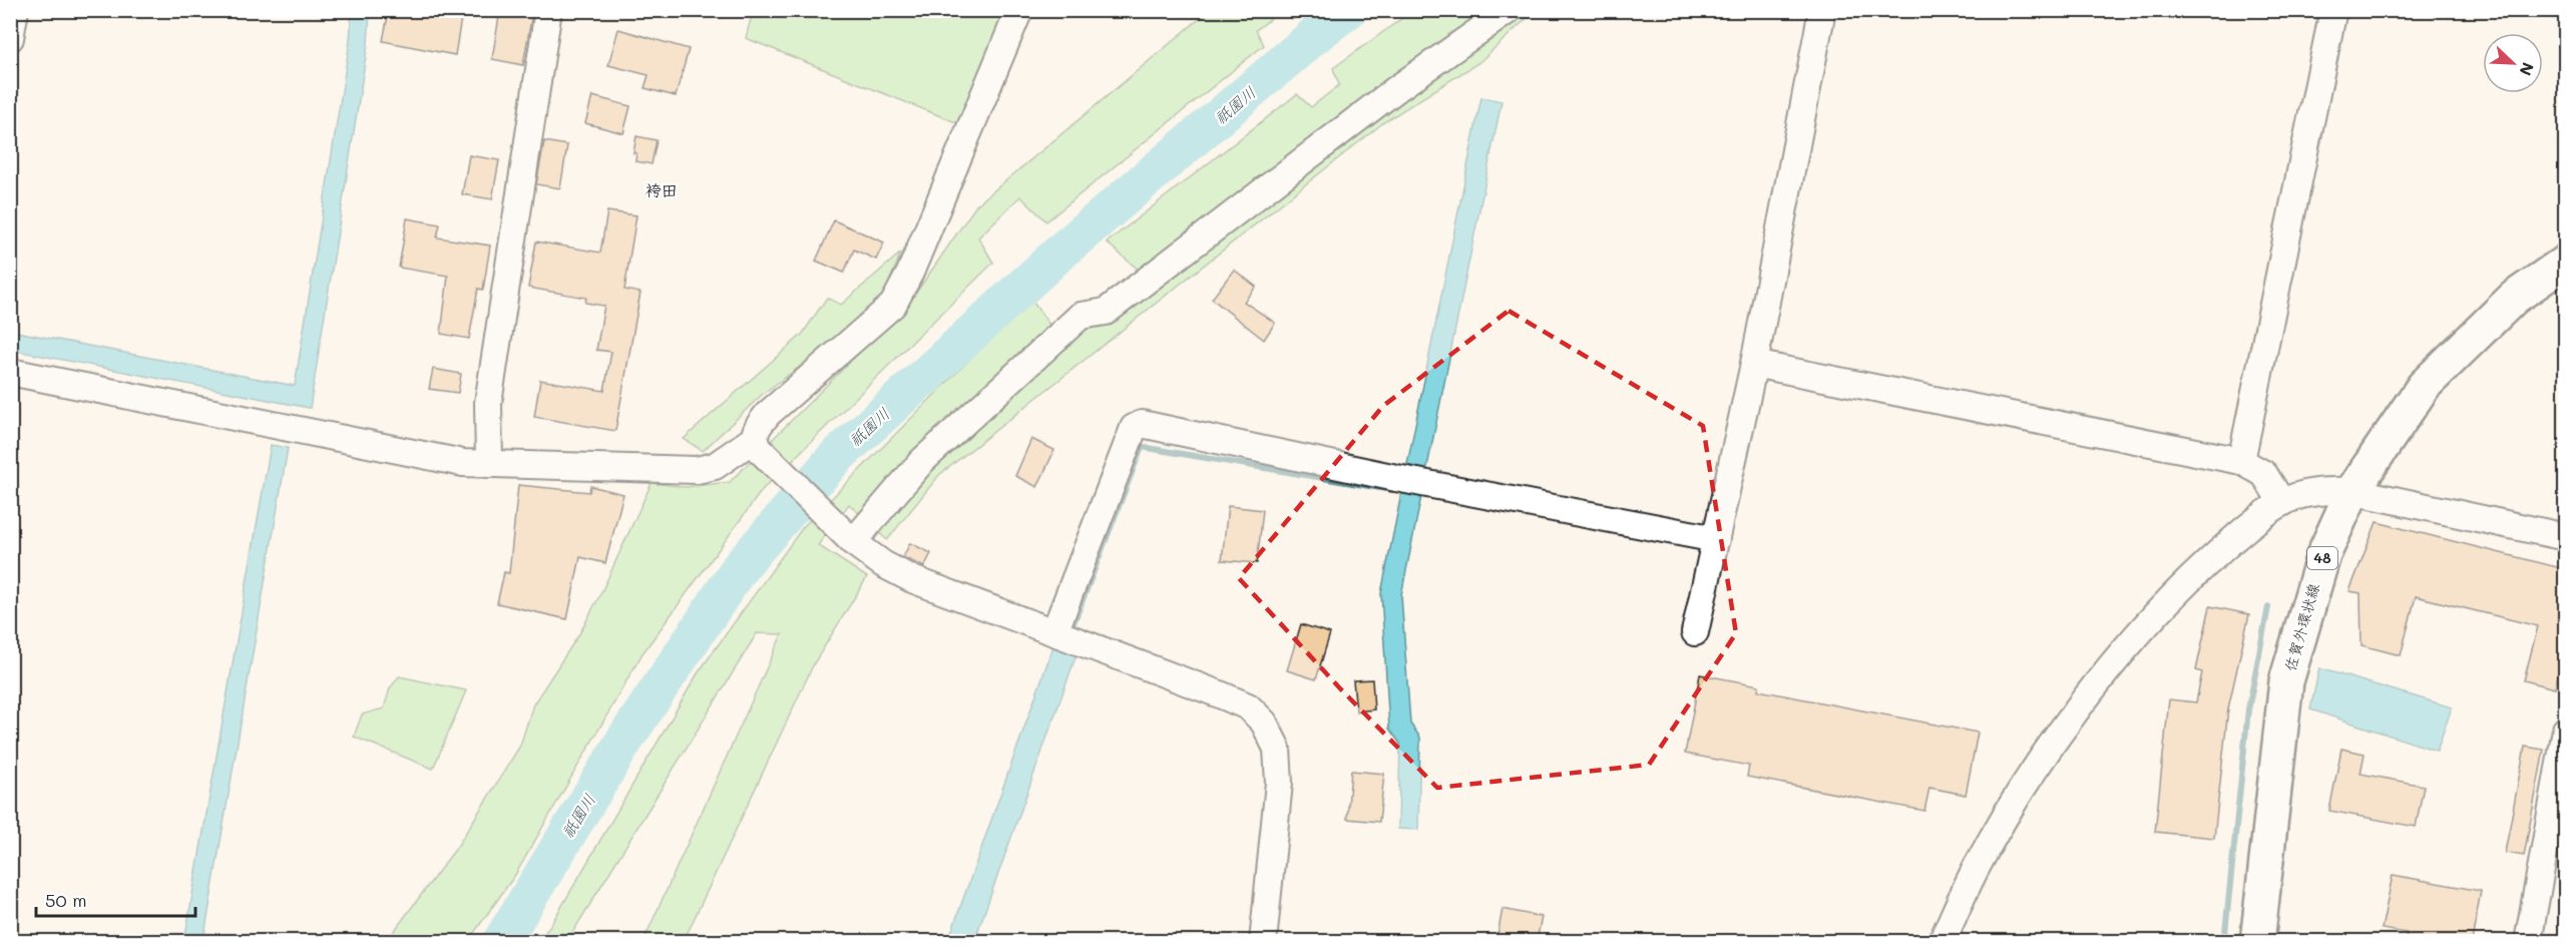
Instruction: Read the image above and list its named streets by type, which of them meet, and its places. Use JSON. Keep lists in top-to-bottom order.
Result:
{
  "streets": {
    "main road": ["48", "佐賀外環状線"]
  },
  "districts": ["袴田"],
  "water": ["祇園川"],
  "scale_bar": "50 m",
  "north": "bottom right"
}
